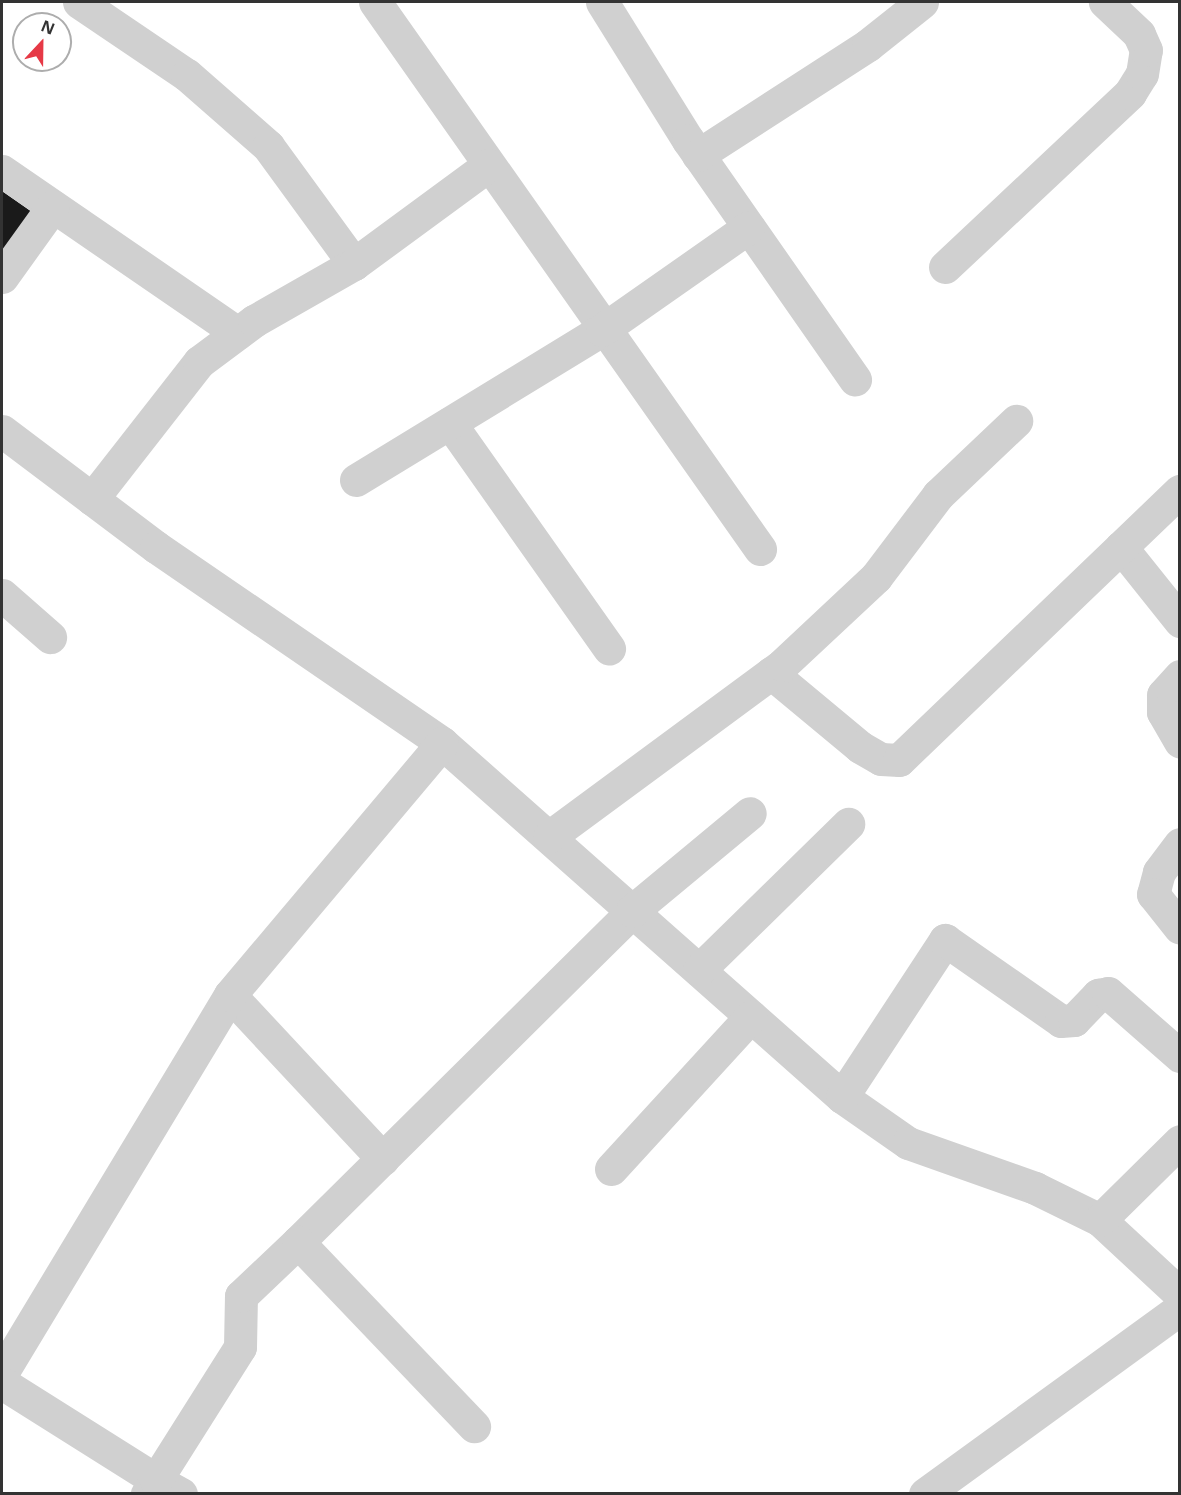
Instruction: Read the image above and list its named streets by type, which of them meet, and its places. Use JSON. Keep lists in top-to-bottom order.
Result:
{
  "north": "top"
}
